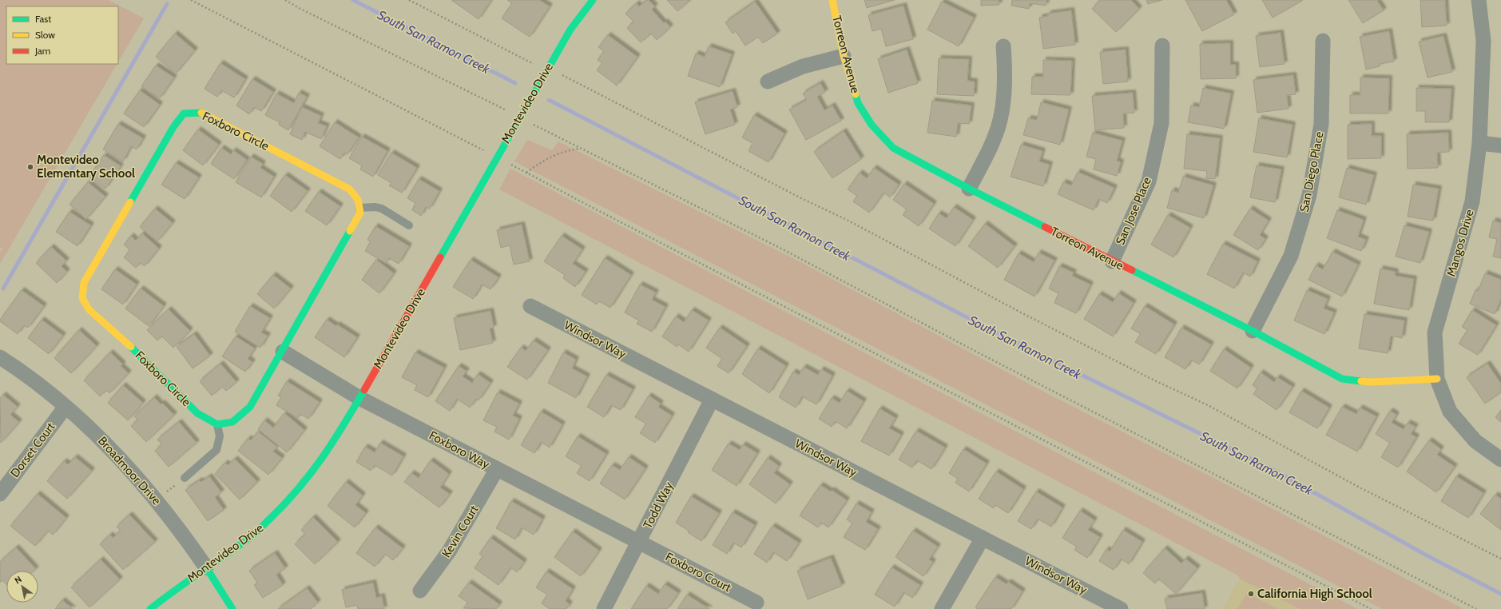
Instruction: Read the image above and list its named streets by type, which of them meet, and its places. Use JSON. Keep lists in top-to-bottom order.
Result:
{
  "streets": {
    "street": [
      "Torreon Avenue",
      "Montevideo Drive",
      "Foxboro Circle",
      "San Diego Place",
      "San Jose Place",
      "Mangos Drive",
      "Windsor Way",
      "Dorset Court",
      "Foxboro Way",
      "Broadmoor Drive",
      "Todd Way",
      "Kevin Court",
      "Foxboro Court"
    ]
  },
  "crossings": [
    ["Torreon Avenue", "San Diego Place"],
    ["Torreon Avenue", "San Jose Place"],
    ["Torreon Avenue", "Mangos Drive"],
    ["Montevideo Drive", "Foxboro Way"],
    ["Montevideo Drive", "Broadmoor Drive"],
    ["Windsor Way", "Todd Way"],
    ["Dorset Court", "Broadmoor Drive"],
    ["Foxboro Way", "Todd Way"],
    ["Foxboro Way", "Kevin Court"],
    ["Foxboro Way", "Foxboro Court"],
    ["Todd Way", "Foxboro Court"]
  ],
  "water": ["South San Ramon Creek"],
  "places": ["Montevideo Elementary School", "California High School"],
  "legend": ["Fast", "Slow", "Jam"],
  "north": "top left"
}
